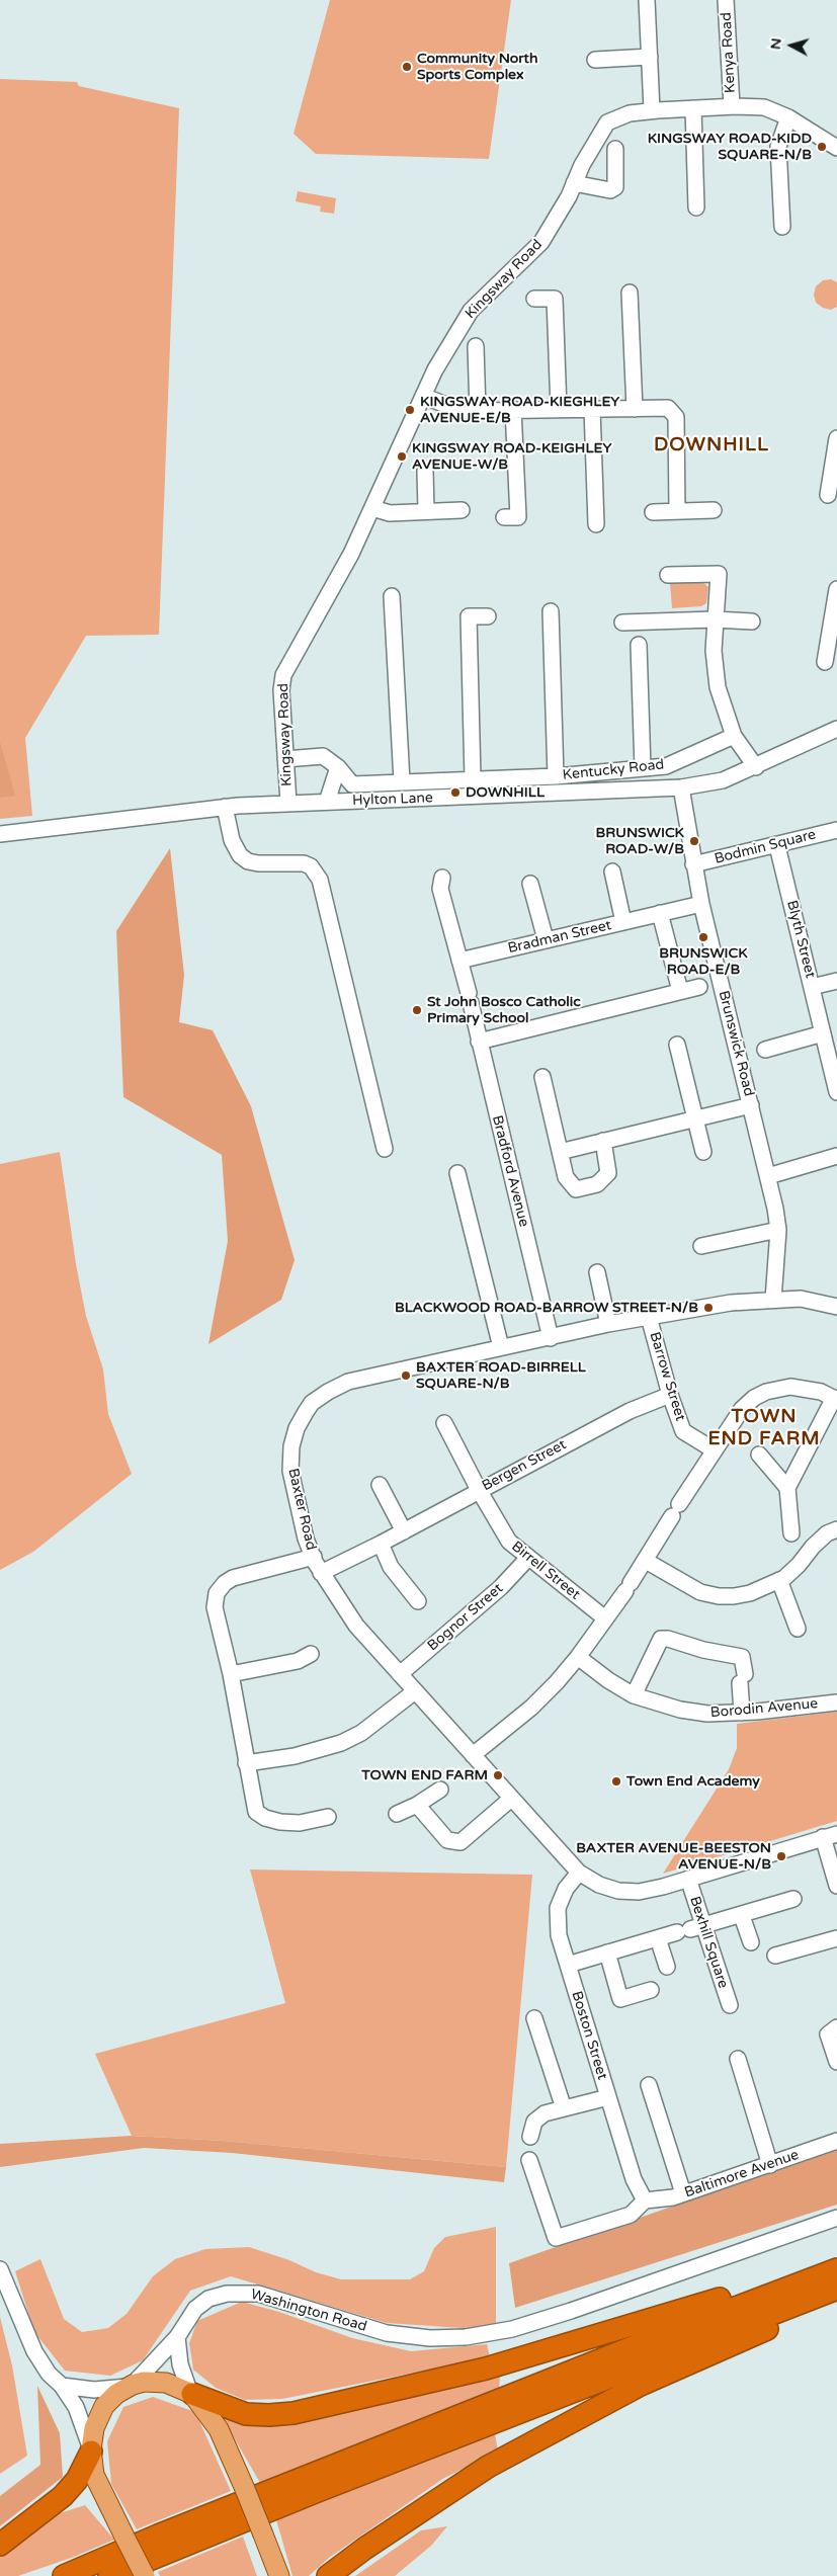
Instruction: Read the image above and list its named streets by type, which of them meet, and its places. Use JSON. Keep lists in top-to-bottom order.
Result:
{
  "streets": {
    "street": [
      "Kenya Road",
      "Kingsway Road",
      "Kentucky Road",
      "Hylton Lane",
      "Bodmin Square",
      "Bradman Street",
      "Blyth Street",
      "Brunswick Road",
      "Bradford Avenue",
      "Barrow Street",
      "Bergen Street",
      "Baxter Road",
      "Birrell Street",
      "Bognor Street",
      "Borodin Avenue",
      "Bexhill Square",
      "Boston Street",
      "Baltimore Avenue",
      "Washington Road"
    ]
  },
  "crossings": [
    ["Kenya Road", "Kingsway Road"],
    ["Kingsway Road", "Kentucky Road"],
    ["Kingsway Road", "Hylton Lane"],
    ["Hylton Lane", "Brunswick Road"],
    ["Bodmin Square", "Blyth Street"],
    ["Bodmin Square", "Brunswick Road"],
    ["Bradman Street", "Brunswick Road"],
    ["Bradman Street", "Bradford Avenue"],
    ["Brunswick Road", "Baxter Road"],
    ["Bradford Avenue", "Baxter Road"],
    ["Barrow Street", "Bergen Street"],
    ["Barrow Street", "Baxter Road"],
    ["Bergen Street", "Baxter Road"],
    ["Bergen Street", "Birrell Street"],
    ["Baxter Road", "Bognor Street"],
    ["Baxter Road", "Bexhill Square"],
    ["Baxter Road", "Boston Street"],
    ["Birrell Street", "Bognor Street"],
    ["Boston Street", "Baltimore Avenue"]
  ],
  "districts": ["DOWNHILL", "TOWN END FARM"],
  "places": [
    "Community North Sports Complex",
    "KINGSWAY ROAD-KIDD SQUARE-N/B",
    "KINGSWAY ROAD-KIEGHLEY AVENUE-E/B",
    "KINGSWAY ROAD-KEIGHLEY AVENUE-W/B",
    "DOWNHILL",
    "BRUNSWICK ROAD-W/B",
    "BRUNSWICK ROAD-E/B",
    "St John Bosco Catholic Primary School",
    "BLACKWOOD ROAD-BARROW STREET-N/B",
    "BAXTER ROAD-BIRRELL SQUARE-N/B",
    "TOWN END FARM",
    "Town End Academy",
    "BAXTER AVENUE-BEESTON AVENUE-N/B"
  ],
  "north": "left"
}
